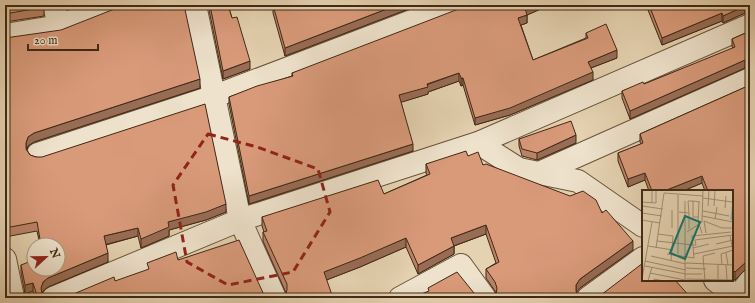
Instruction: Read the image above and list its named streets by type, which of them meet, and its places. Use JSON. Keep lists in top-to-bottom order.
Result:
{
  "scale_bar": "20 m",
  "north": "right"
}
